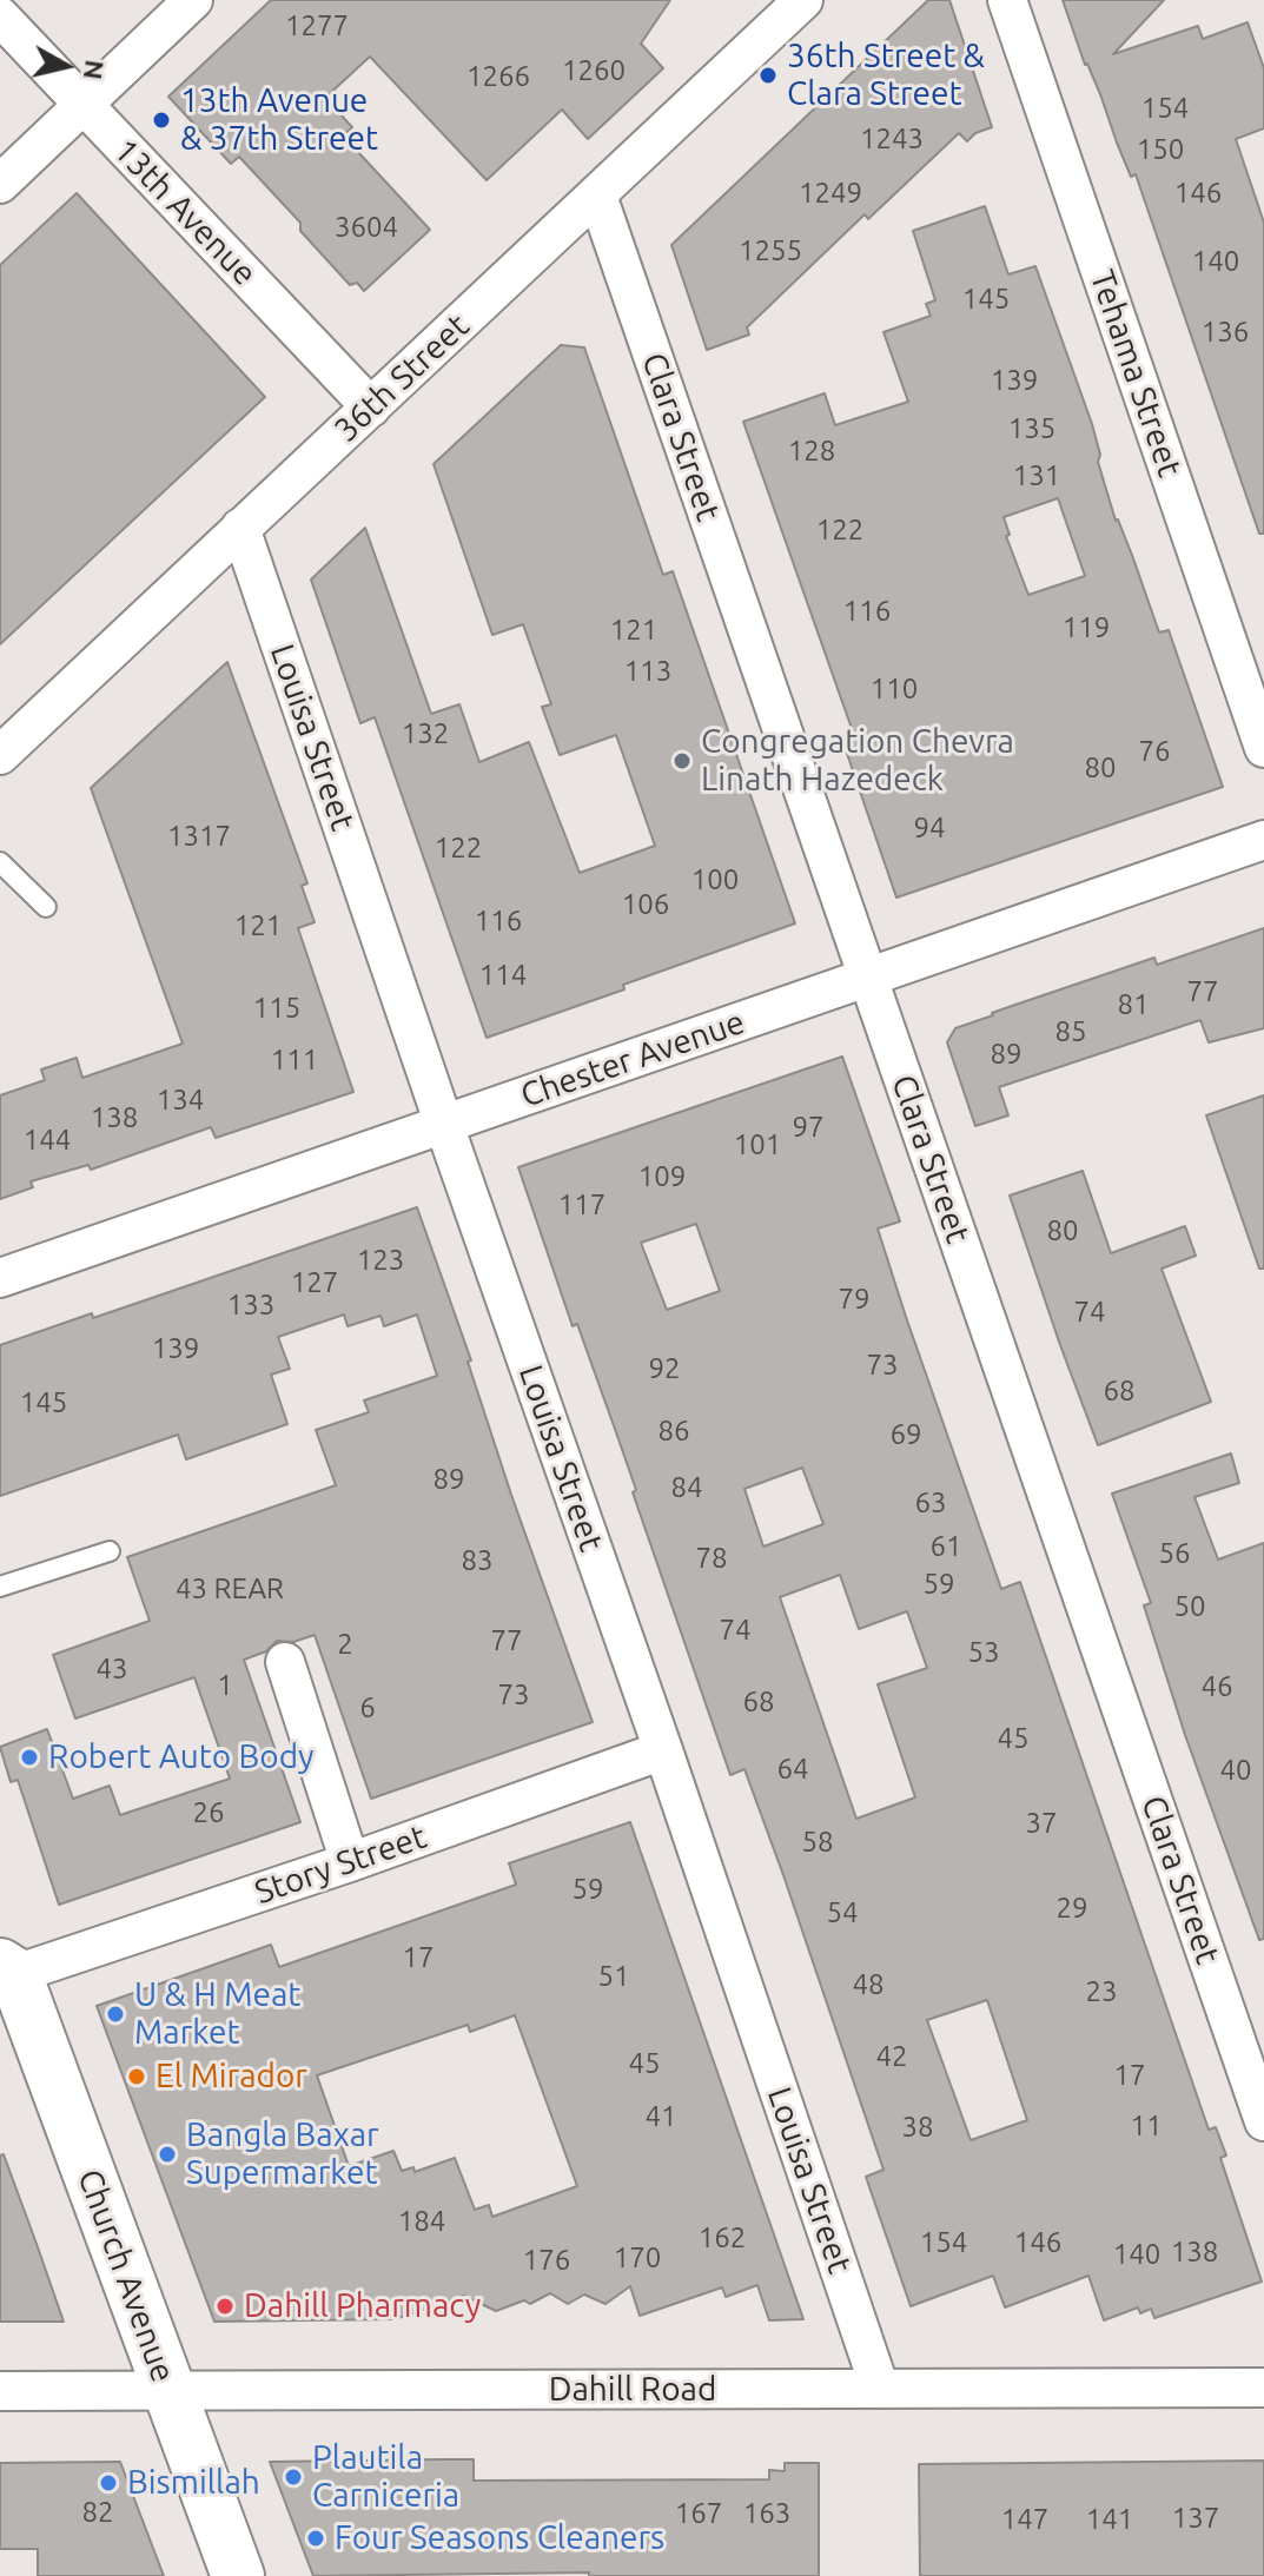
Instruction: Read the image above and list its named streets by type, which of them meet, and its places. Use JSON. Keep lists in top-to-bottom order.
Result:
{
  "streets": {
    "main road": ["Church Avenue"],
    "street": [
      "13th Avenue",
      "Tehama Street",
      "36th Street",
      "Clara Street",
      "Louisa Street",
      "Chester Avenue",
      "Story Street",
      "Dahill Road"
    ]
  },
  "crossings": [
    ["13th Avenue", "36th Street"],
    ["36th Street", "Clara Street"],
    ["36th Street", "Louisa Street"],
    ["Clara Street", "Chester Avenue"],
    ["Louisa Street", "Chester Avenue"],
    ["Louisa Street", "Story Street"],
    ["Louisa Street", "Dahill Road"],
    ["Story Street", "Church Avenue"],
    ["Church Avenue", "Dahill Road"]
  ],
  "places": [
    "36th Street & Clara Street",
    "13th Avenue & 37th Street",
    "Congregation Chevra Linath Hazedeck",
    "Robert Auto Body",
    "U & H Meat Market",
    "El Mirador",
    "Bangla Baxar Supermarket",
    "Dahill Pharmacy",
    "Plautila Carniceria",
    "Bismillah",
    "Four Seasons Cleaners"
  ],
  "house_numbers": [
    "1277",
    "1260",
    "1266",
    "154",
    "1243",
    "150",
    "1249",
    "146",
    "3604",
    "1255",
    "140",
    "145",
    "136",
    "139",
    "135",
    "128",
    "131",
    "122",
    "116",
    "119",
    "121",
    "113",
    "110",
    "132",
    "76",
    "80",
    "94",
    "1317",
    "122",
    "100",
    "106",
    "116",
    "121",
    "114",
    "77",
    "81",
    "115",
    "85",
    "89",
    "111",
    "134",
    "138",
    "97",
    "144",
    "101",
    "109",
    "117",
    "80",
    "123",
    "127",
    "79",
    "133",
    "74",
    "139",
    "73",
    "92",
    "68",
    "145",
    "86",
    "69",
    "89",
    "84",
    "63",
    "61",
    "56",
    "78",
    "83",
    "59",
    "43 REAR",
    "50",
    "74",
    "77",
    "2",
    "53",
    "43",
    "1",
    "46",
    "73",
    "68",
    "6",
    "45",
    "64",
    "40",
    "26",
    "37",
    "58",
    "59",
    "29",
    "54",
    "17",
    "51",
    "48",
    "23",
    "42",
    "45",
    "17",
    "41",
    "11",
    "38",
    "184",
    "162",
    "154",
    "146",
    "138",
    "140",
    "170",
    "176",
    "82",
    "167",
    "163",
    "137",
    "147",
    "141"
  ],
  "north": "right"
}
